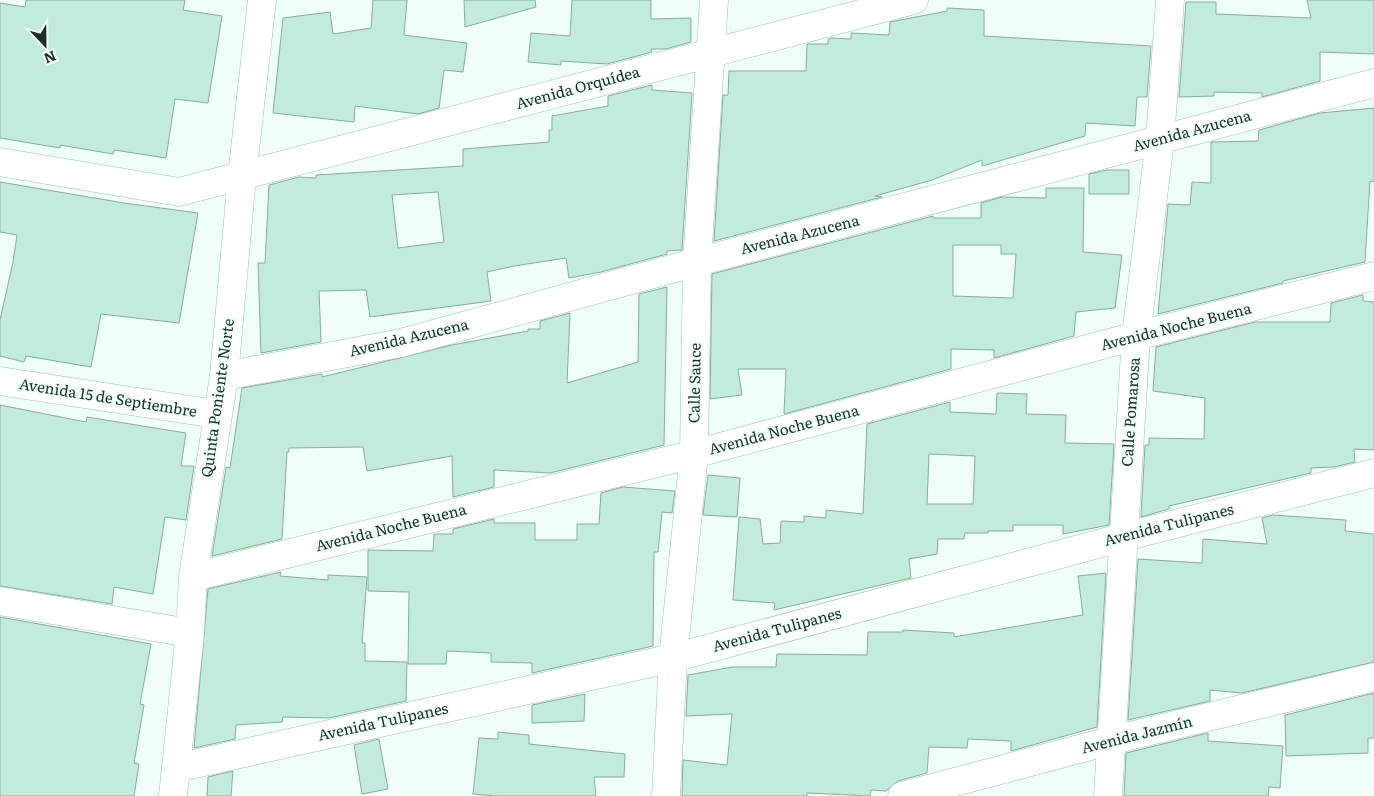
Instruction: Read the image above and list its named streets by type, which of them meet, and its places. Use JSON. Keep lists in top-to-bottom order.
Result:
{
  "streets": {
    "street": [
      "Avenida Orquídea",
      "Avenida Azucena",
      "Avenida Noche Buena",
      "Calle Sauce",
      "Avenida 15 de Septiembre",
      "Quinta Poniente Norte",
      "Calle Pomarosa",
      "Avenida Tulipanes",
      "Avenida Jazmín"
    ]
  },
  "crossings": [
    ["Avenida Orquídea", "Calle Sauce"],
    ["Avenida Orquídea", "Quinta Poniente Norte"],
    ["Avenida Azucena", "Calle Sauce"],
    ["Avenida Azucena", "Quinta Poniente Norte"],
    ["Avenida Azucena", "Calle Pomarosa"],
    ["Avenida Noche Buena", "Calle Sauce"],
    ["Avenida Noche Buena", "Quinta Poniente Norte"],
    ["Avenida Noche Buena", "Calle Pomarosa"],
    ["Calle Sauce", "Avenida Tulipanes"],
    ["Avenida 15 de Septiembre", "Quinta Poniente Norte"],
    ["Quinta Poniente Norte", "Avenida Tulipanes"],
    ["Calle Pomarosa", "Avenida Tulipanes"],
    ["Calle Pomarosa", "Avenida Jazmín"]
  ],
  "north": "bottom"
}
